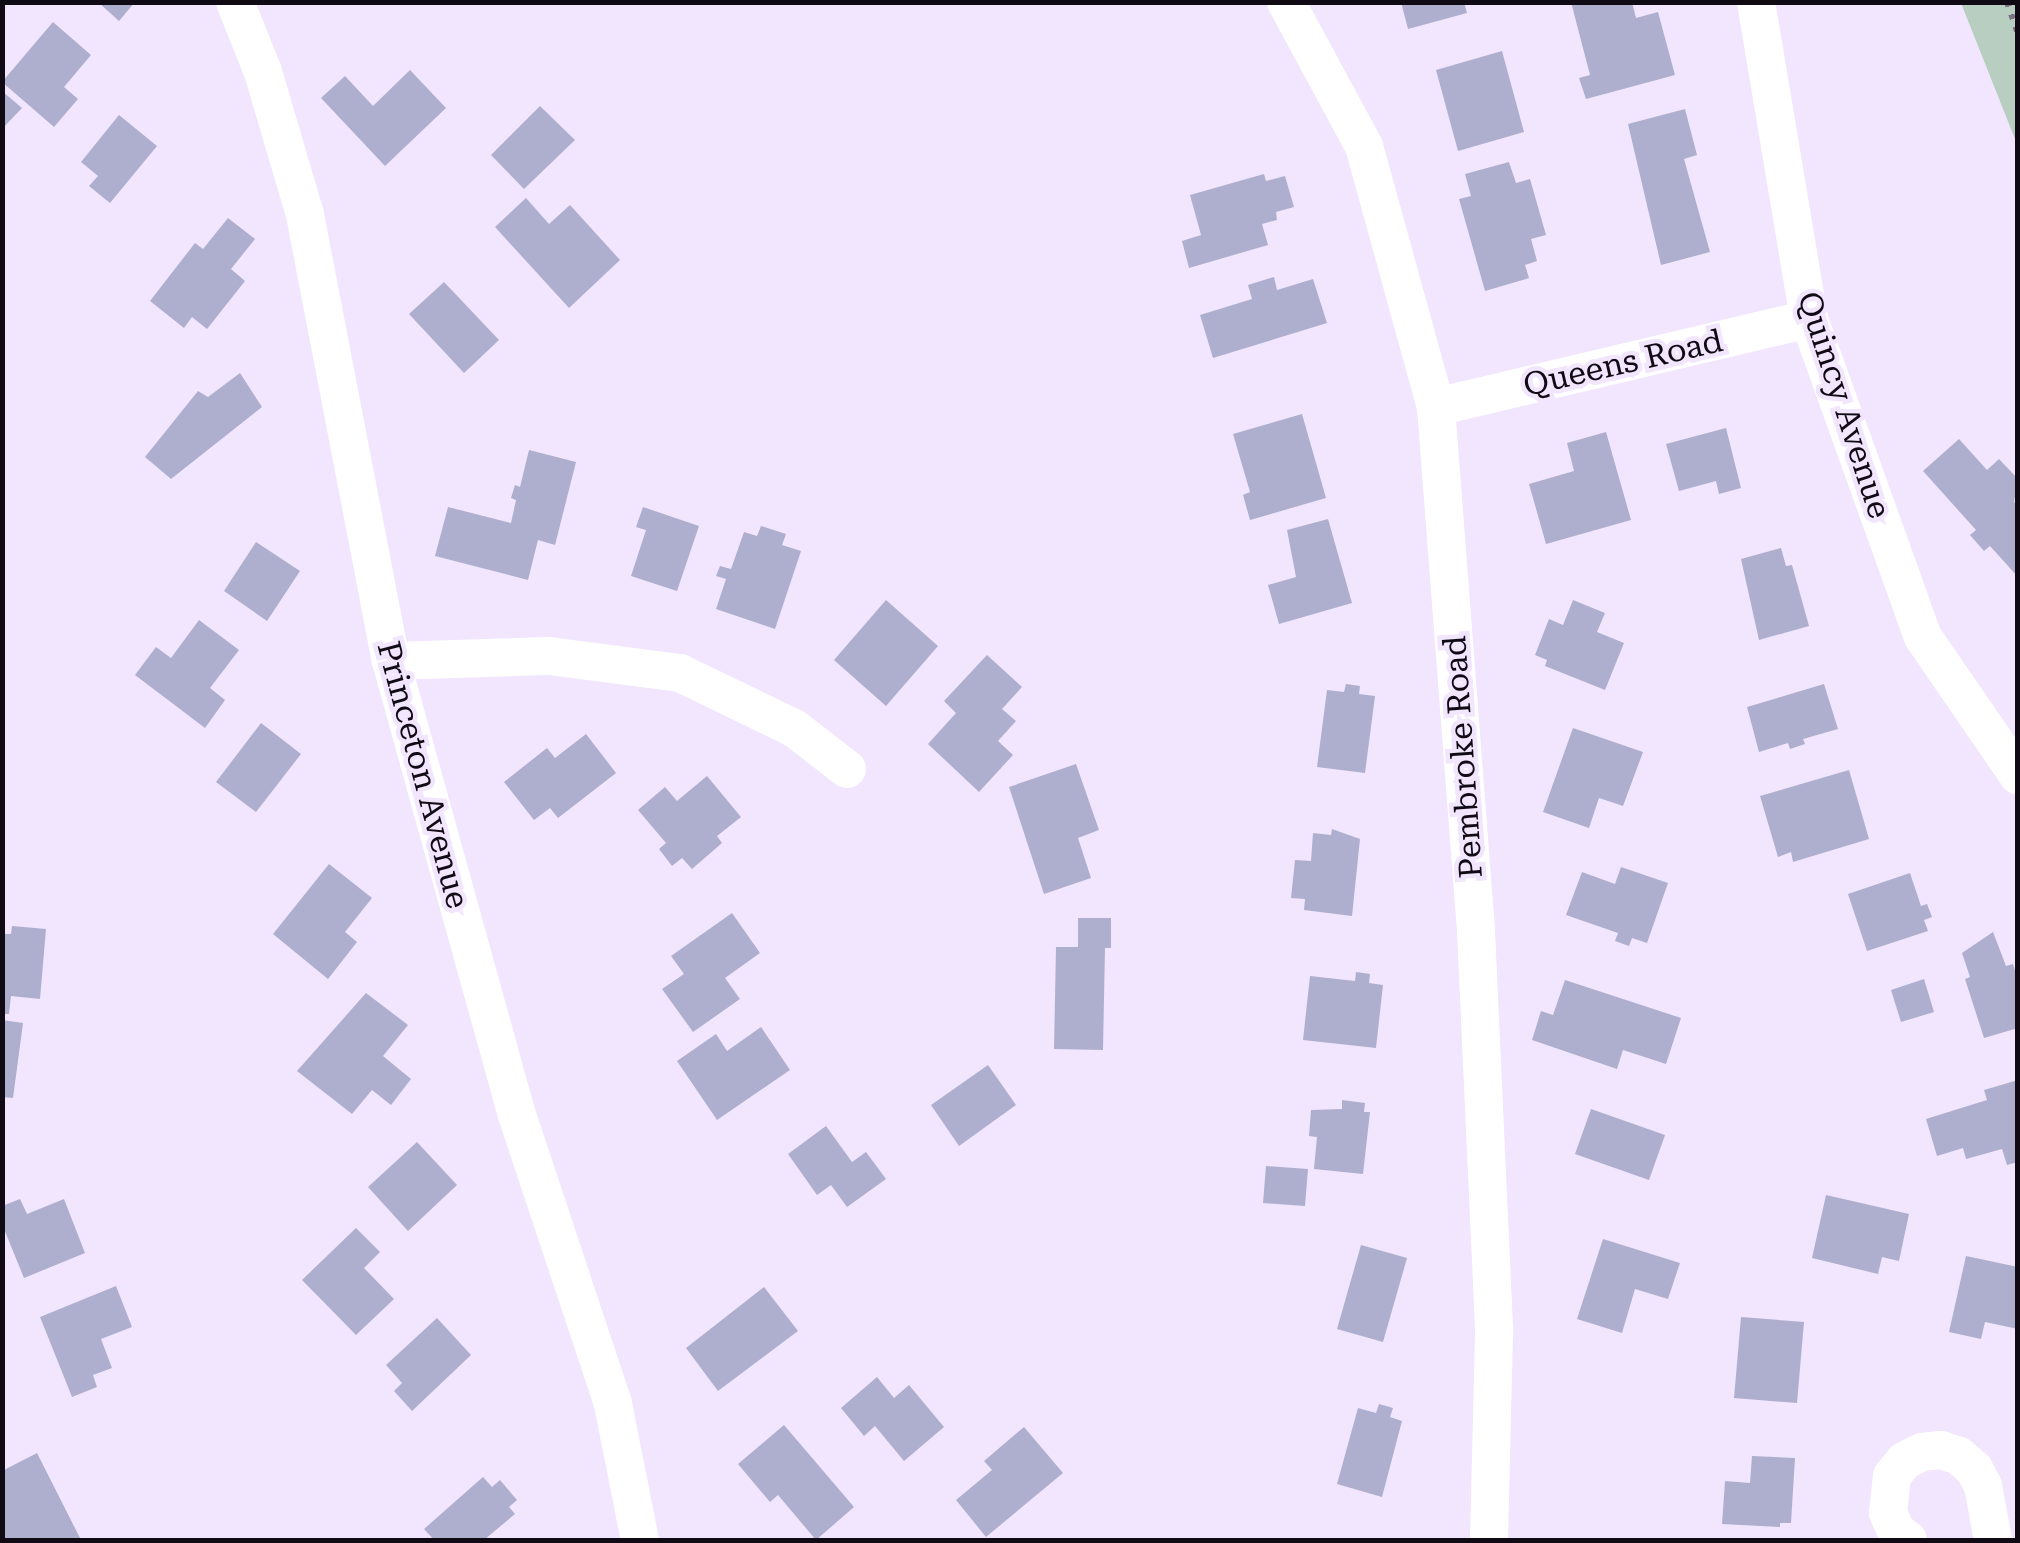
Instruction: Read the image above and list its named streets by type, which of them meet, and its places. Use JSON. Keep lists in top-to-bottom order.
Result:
{
  "streets": {
    "street": [
      "Queens Road",
      "Quincy Avenue",
      "Pembroke Road",
      "Princeton Avenue"
    ]
  },
  "crossings": [
    ["Queens Road", "Quincy Avenue"],
    ["Queens Road", "Pembroke Road"]
  ]
}
